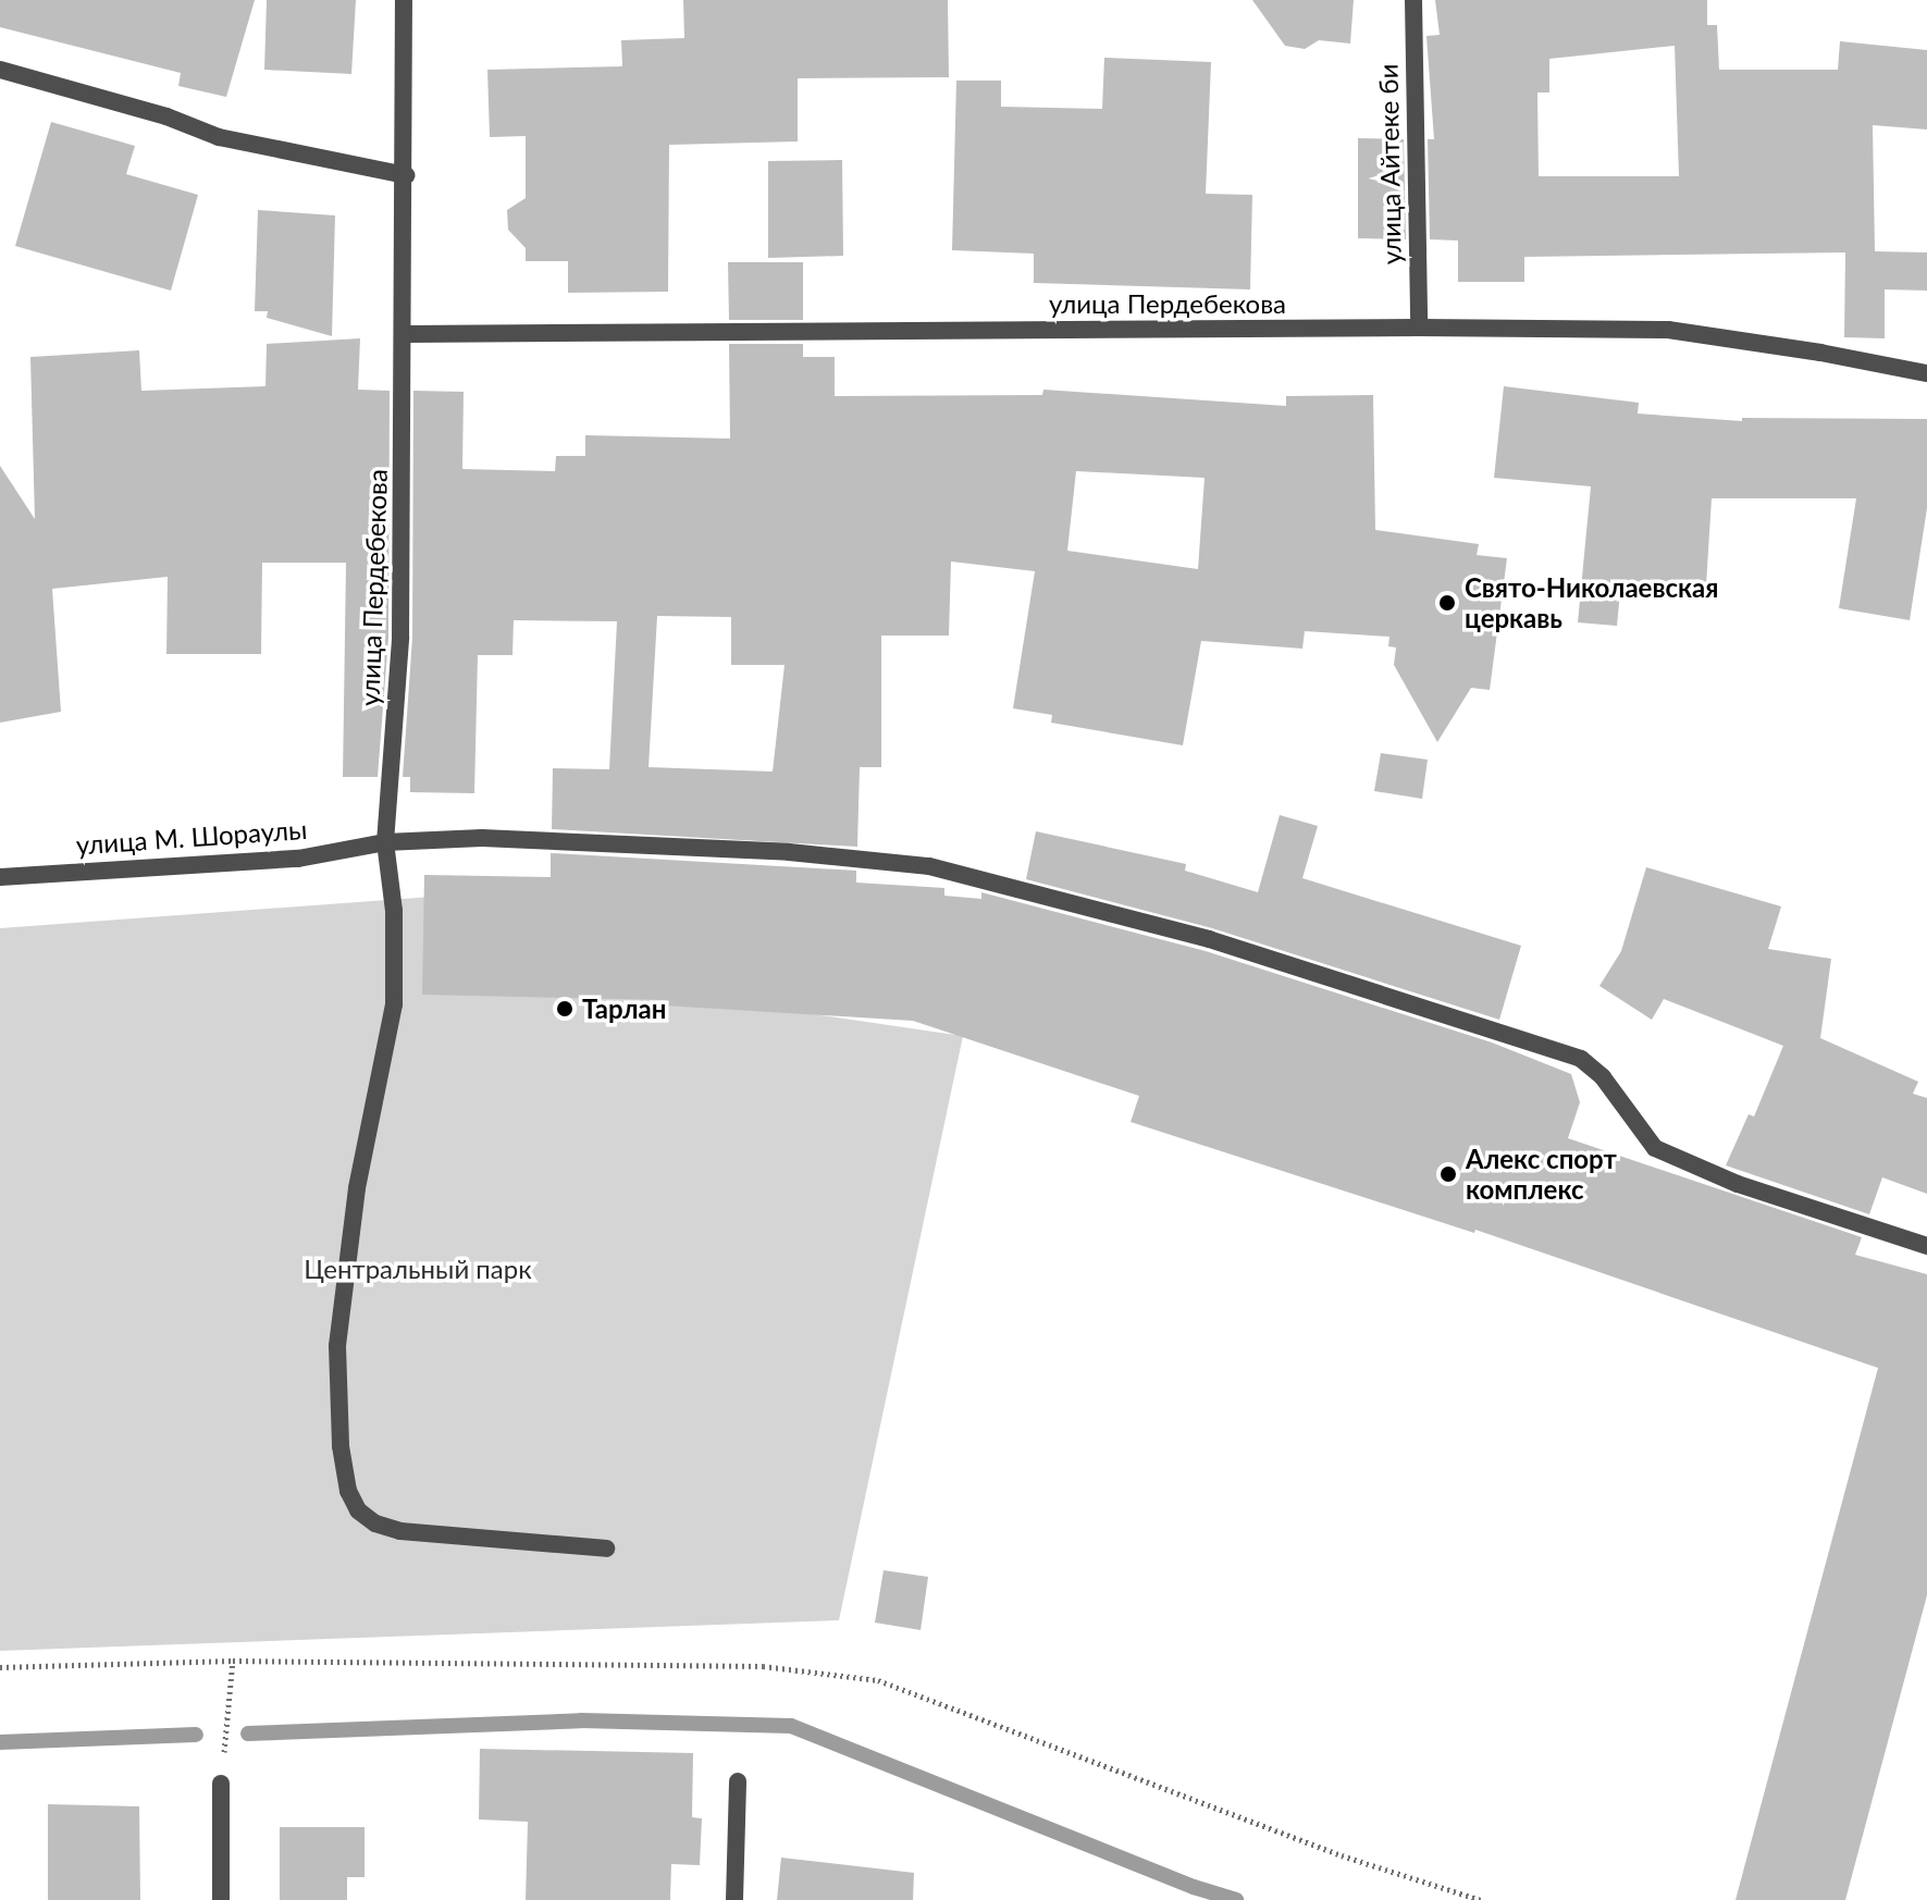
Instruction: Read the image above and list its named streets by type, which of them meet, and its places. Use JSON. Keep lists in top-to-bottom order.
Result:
{
  "streets": {
    "street": ["улица Айтеке би", "улица Пердебекова", "улица М. Шораулы"]
  },
  "crossings": [
    ["улица Айтеке би", "улица Пердебекова"],
    ["улица Пердебекова", "улица М. Шораулы"]
  ],
  "parks": ["Центральный парк"],
  "places": ["Свято-Николаевская церкавь", "Тарлан", "Алекс спорт комплекс"]
}
